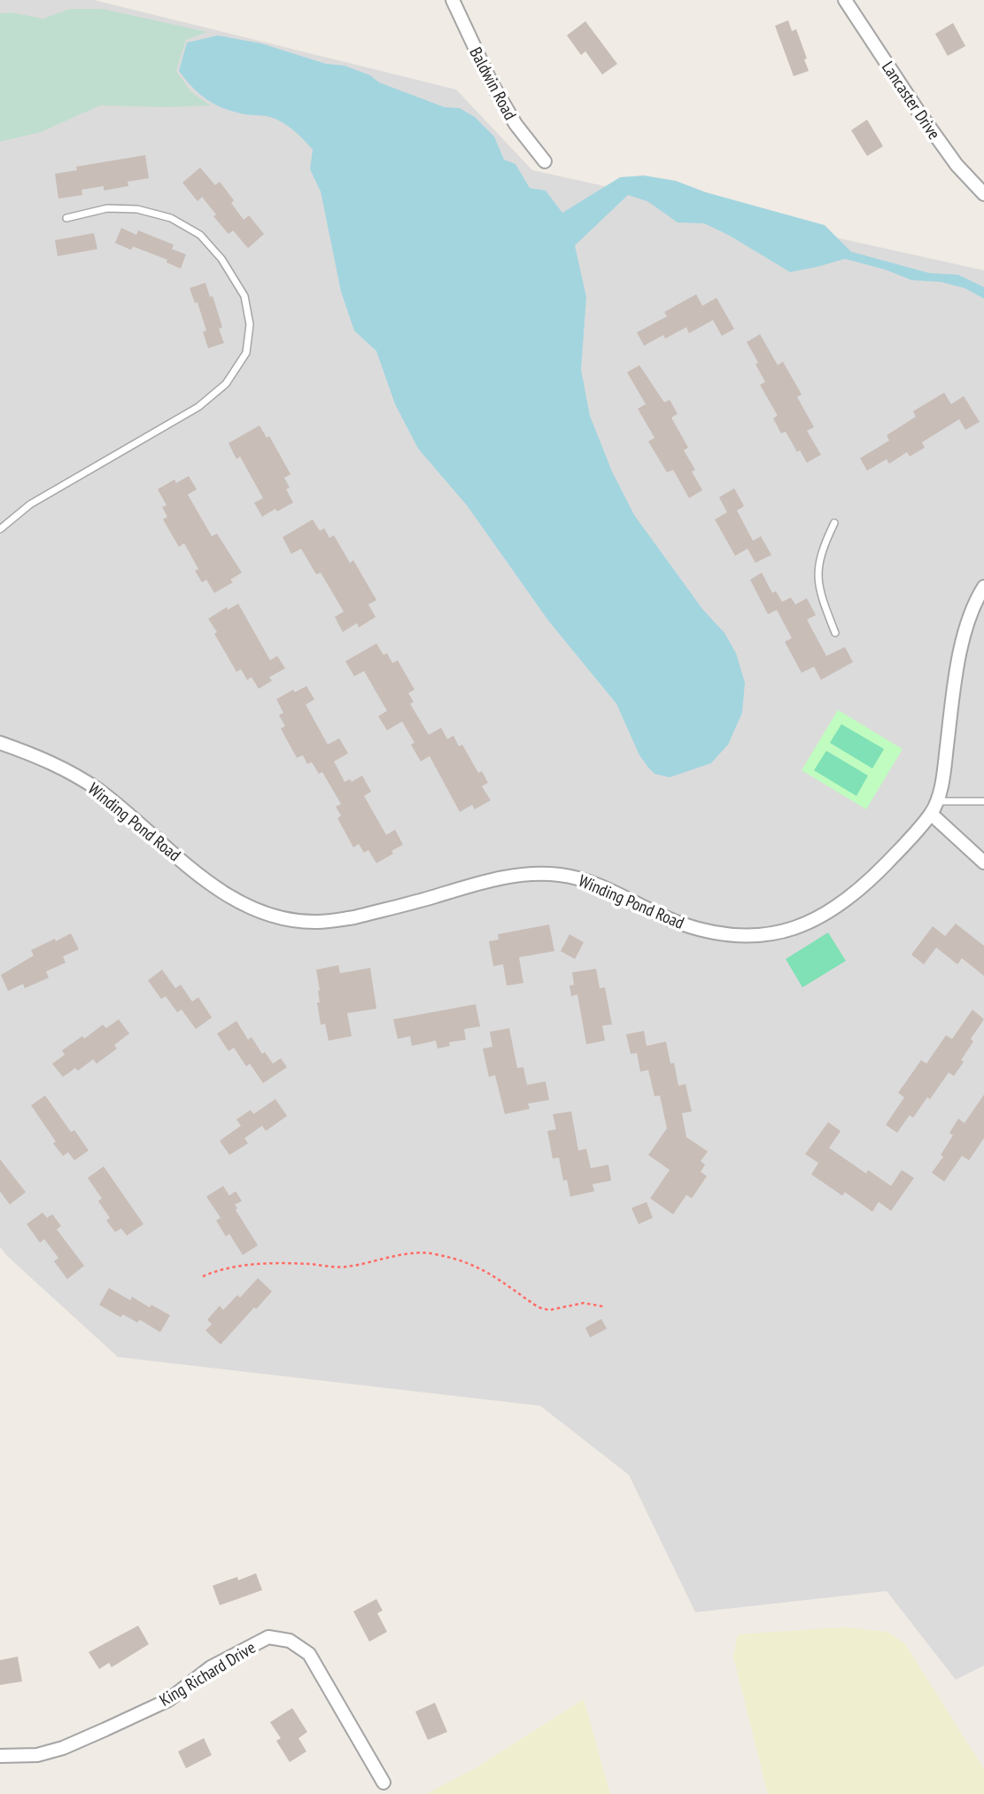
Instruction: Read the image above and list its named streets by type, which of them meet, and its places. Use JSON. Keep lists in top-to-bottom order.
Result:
{
  "streets": {
    "street": [
      "Baldwin Road",
      "Lancaster Drive",
      "Winding Pond Road",
      "King Richard Drive"
    ]
  }
}
